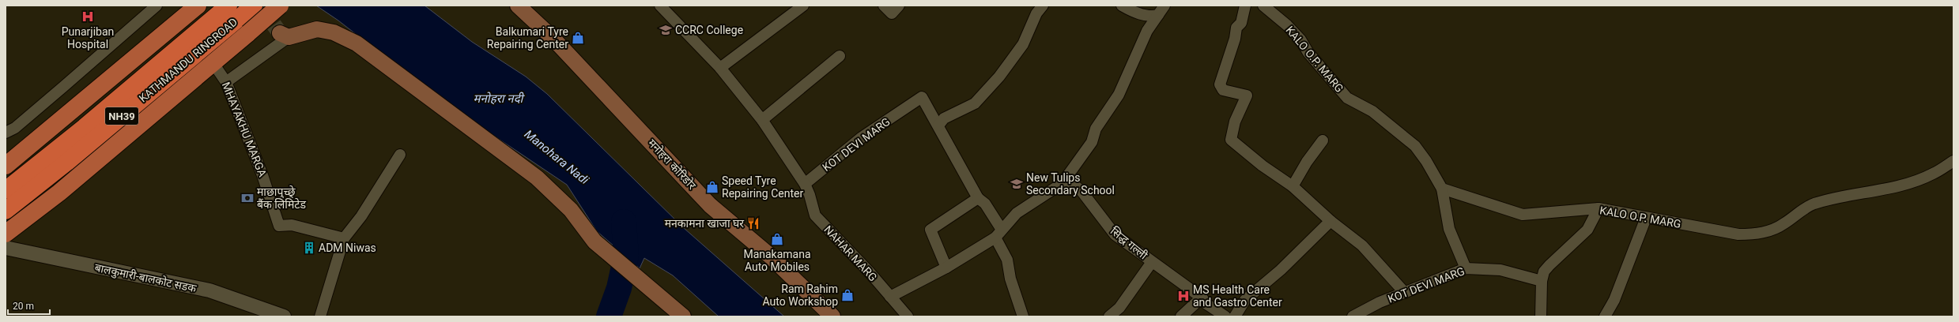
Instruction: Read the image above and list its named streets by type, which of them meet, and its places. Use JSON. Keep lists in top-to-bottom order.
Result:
{
  "streets": {
    "highway": ["KATHMANDU RINGROAD", "NH39"],
    "main road": ["मनोहरा कोरिडोर"],
    "street": [
      "KALO O.P. MARG",
      "MHAYAKHU MARGA",
      "KOT DEVI MARG",
      "सिद्ध गल्ली",
      "NAHAR MARG",
      "बालकुमारी-बालकोट सडक"
    ]
  },
  "crossings": [
    ["KOT DEVI MARG", "NAHAR MARG"]
  ],
  "water": ["मनोहरा नदी", "Manohara Nadi"],
  "places": {
    "hospital": ["Punarjiban Hospital", "MS Health Care and Gastro Center"],
    "school or university": ["CCRC College", "New Tulips Secondary School"],
    "shop": [
      "Balkumari Tyre Repairing Center",
      "Speed Tyre Repairing Center",
      "Manakamana Auto Mobiles",
      "Ram Rahim Auto Workshop"
    ],
    "bank": ["माछापुच्छ्रे बैंक लिमिटेड"],
    "restaurant": ["मनकामना खाजा घर"],
    "building": ["ADM Niwas"]
  },
  "scale_bar": "20 m"
}
